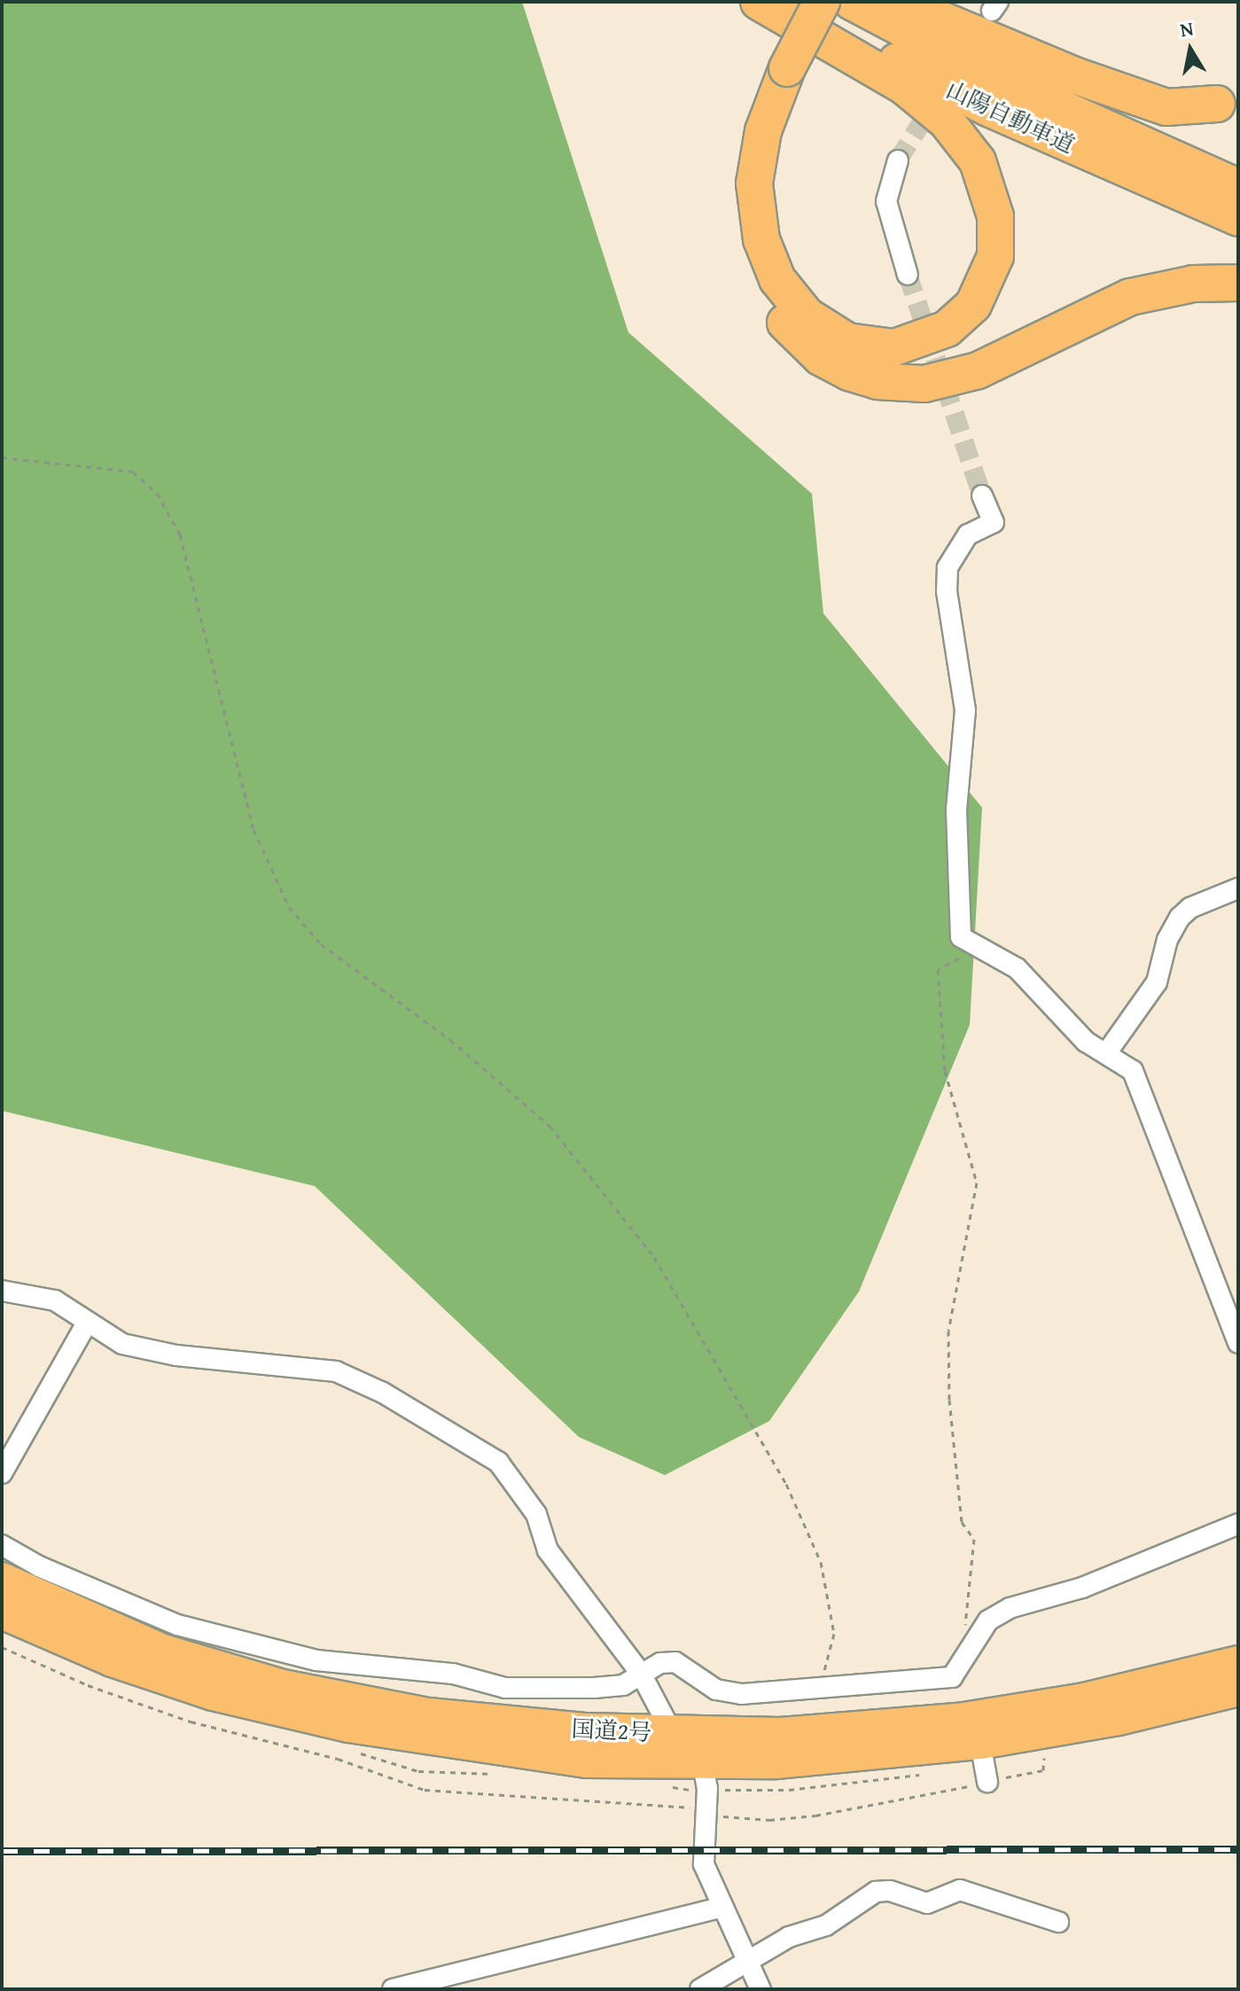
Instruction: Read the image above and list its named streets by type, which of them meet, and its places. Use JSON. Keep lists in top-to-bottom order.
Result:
{
  "streets": {
    "highway": ["山陽自動車道", "国道2号"]
  },
  "north": "top"
}
